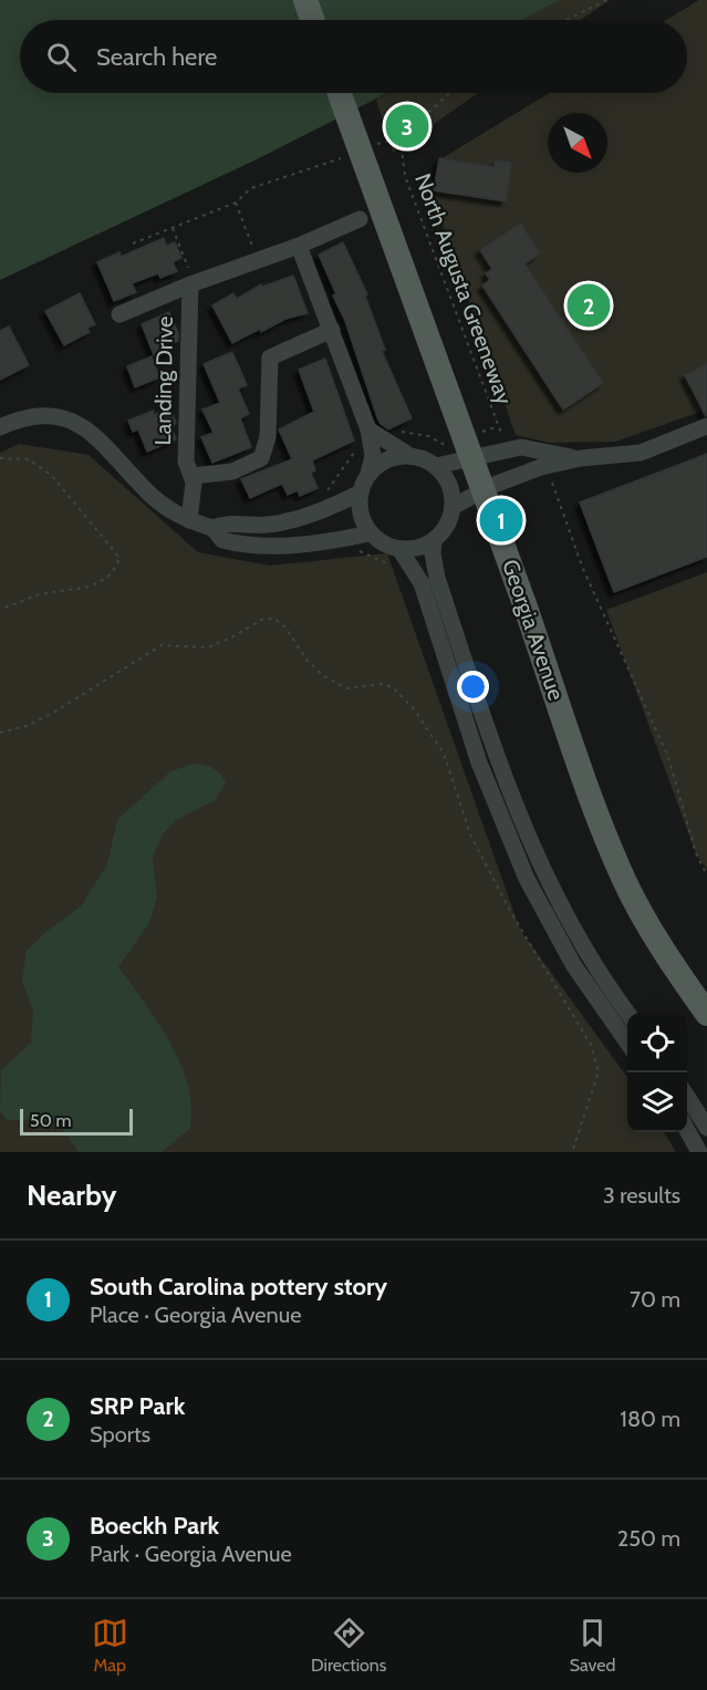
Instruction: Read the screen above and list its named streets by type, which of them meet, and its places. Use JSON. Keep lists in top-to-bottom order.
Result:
{
  "streets": {
    "main road": ["Georgia Avenue"],
    "street": ["Landing Drive"],
    "path": ["North Augusta Greeneway"]
  },
  "scale_bar": "50 m",
  "north": "bottom right",
  "page": {
    "search": "Search here",
    "pins": ["3", "2", "1"],
    "scale": "50 m",
    "heading": ["Nearby", "3 results"],
    "list": [
      {
        "mark": "1",
        "name": "South Carolina pottery story",
        "note": "Place · Georgia Avenue",
        "value": "70 m"
      },
      {
        "mark": "2",
        "name": "SRP Park",
        "note": "Sports",
        "value": "180 m"
      },
      {
        "mark": "3",
        "name": "Boeckh Park",
        "note": "Park · Georgia Avenue",
        "value": "250 m"
      }
    ],
    "nav": ["Map", "Directions", "Saved"]
  }
}
